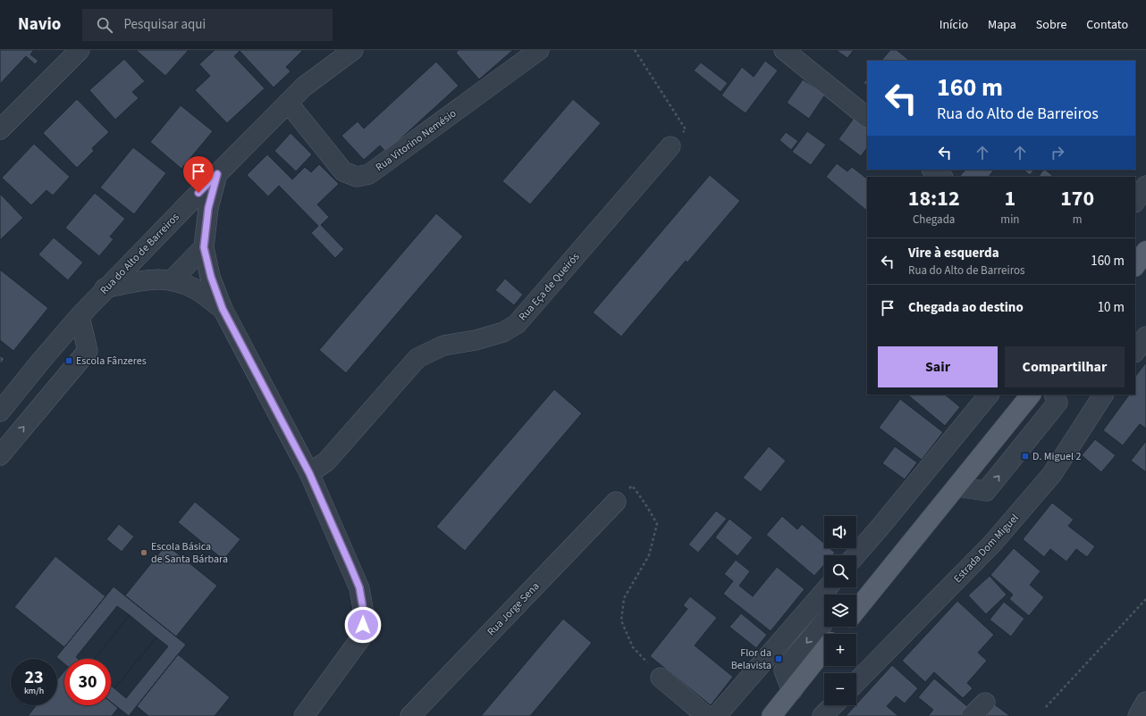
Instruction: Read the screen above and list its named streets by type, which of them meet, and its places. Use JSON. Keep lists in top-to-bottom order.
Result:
{
  "streets": {
    "street": [
      "Rua Vitorino Nemésio",
      "Rua do Alto de Barreiros",
      "Rua Eça de Queirós",
      "Estrada Dom Miguel",
      "Rua Jorge Sena"
    ]
  },
  "crossings": [
    ["Rua Vitorino Nemésio", "Rua do Alto de Barreiros"]
  ],
  "places": {
    "transit": ["Escola Fânzeres", "D. Miguel 2", "Flor da Belavista"],
    "other": ["Escola Básica de Santa Bárbara"]
  },
  "page": {
    "header": "Navio",
    "search": "Pesquisar aqui",
    "nav": [
      "Início",
      "Mapa",
      "Sobre",
      "Contato"
    ],
    "turn": ["160 m", "Rua do Alto de Barreiros"],
    "eta": [
      "18:12",
      "Chegada",
      "1",
      "min",
      "170",
      "m"
    ],
    "list": [
      {
        "name": "Vire à esquerda",
        "note": "Rua do Alto de Barreiros",
        "value": "160 m"
      },
      {
        "name": "Chegada ao destino",
        "value": "10 m"
      }
    ],
    "buttons": ["Sair", "Compartilhar"],
    "map_buttons": ["+", "−"],
    "speed": "23 km/h",
    "limit": "30"
  }
}
